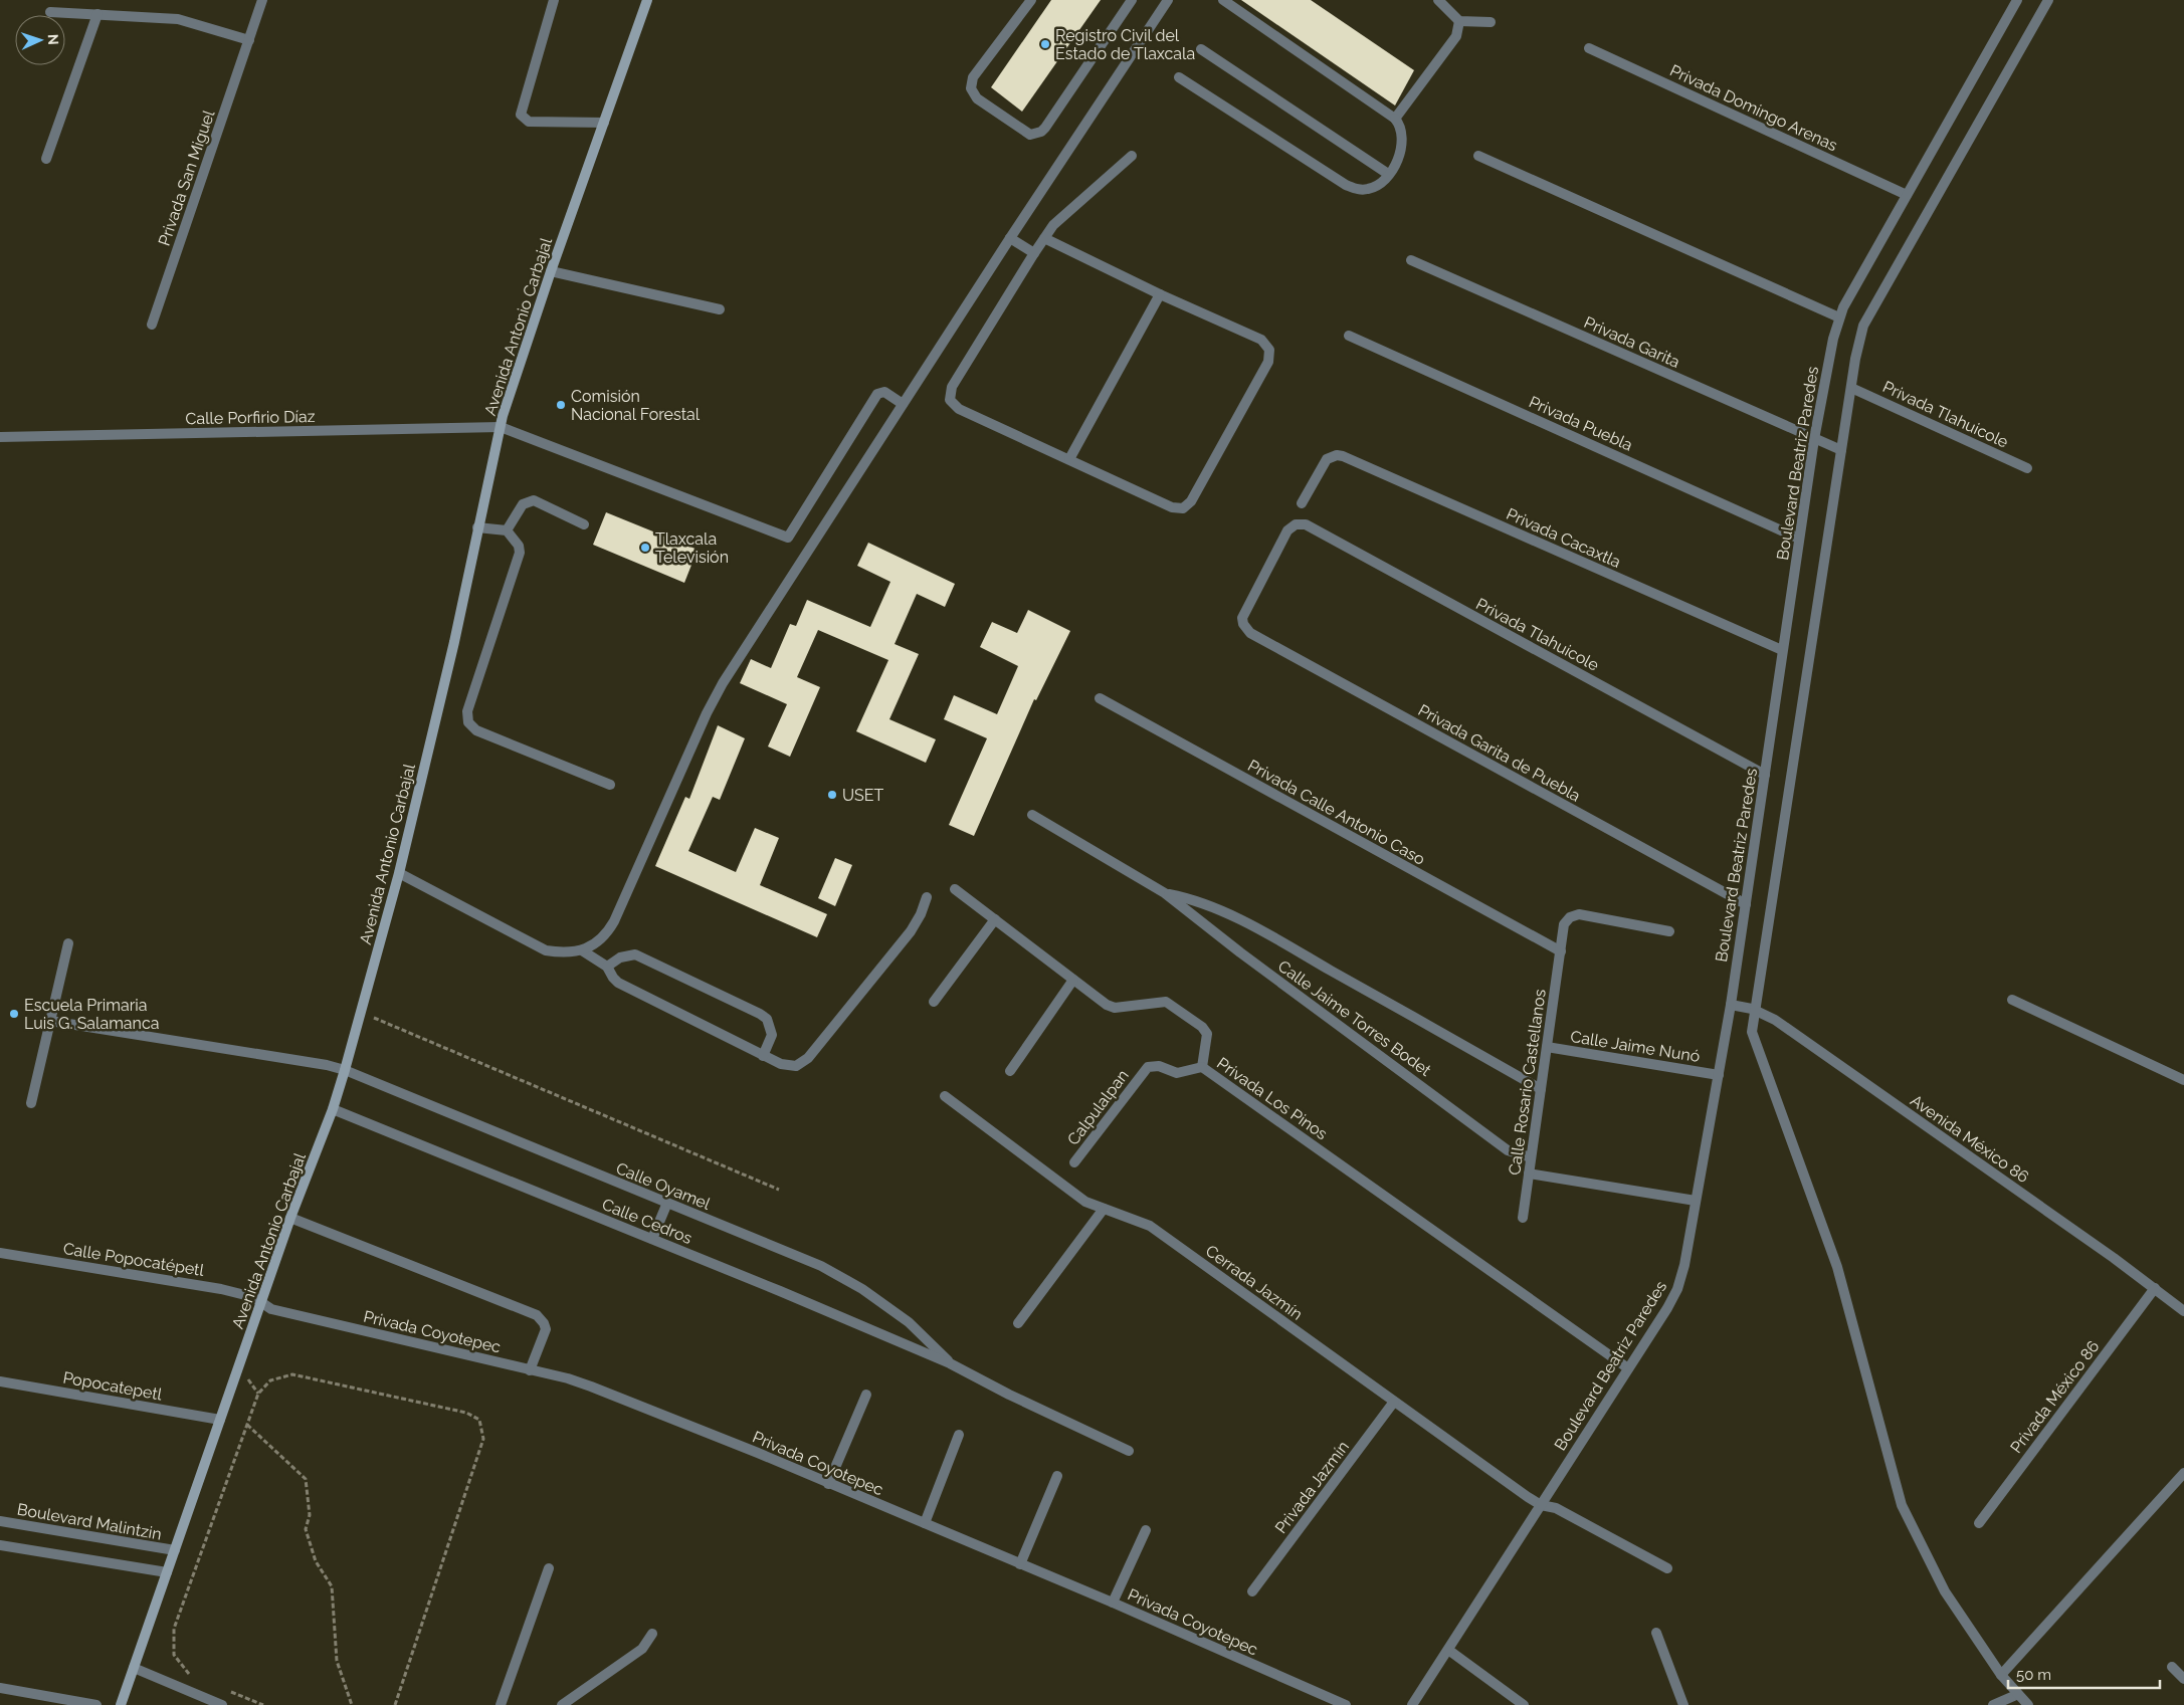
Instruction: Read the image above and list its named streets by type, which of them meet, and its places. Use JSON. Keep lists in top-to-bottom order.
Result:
{
  "streets": {
    "street": [
      "Privada Domingo Arenas",
      "Privada San Miguel",
      "Avenida Antonio Carbajal",
      "Privada Garita",
      "Privada Tlahuicole",
      "Calle Porfirio Díaz",
      "Privada Puebla",
      "Boulevard Beatriz Paredes",
      "Privada Cacaxtla",
      "Privada Garita de Puebla",
      "Privada Calle Antonio Caso",
      "Calle Jaime Torres Bodet",
      "Calle Jaime Nunó",
      "Calle Rosario Castellanos",
      "Privada Los Pinos",
      "Calpulalpan",
      "Avenida México 86",
      "Calle Oyamel",
      "Calle Cedros",
      "Calle Popocatépetl",
      "Cerrada Jazmín",
      "Privada Coyotepec",
      "Popocatepetl",
      "Privada México 86",
      "Privada Jazmín",
      "Boulevard Malintzin"
    ]
  },
  "crossings": [
    ["Privada Domingo Arenas", "Boulevard Beatriz Paredes"],
    ["Avenida Antonio Carbajal", "Calle Porfirio Díaz"],
    ["Avenida Antonio Carbajal", "Calle Oyamel"],
    ["Avenida Antonio Carbajal", "Calle Cedros"],
    ["Avenida Antonio Carbajal", "Calle Popocatépetl"],
    ["Avenida Antonio Carbajal", "Privada Coyotepec"],
    ["Avenida Antonio Carbajal", "Popocatepetl"],
    ["Avenida Antonio Carbajal", "Boulevard Malintzin"],
    ["Privada Garita", "Boulevard Beatriz Paredes"],
    ["Privada Tlahuicole", "Boulevard Beatriz Paredes"],
    ["Privada Tlahuicole", "Privada Garita de Puebla"],
    ["Privada Puebla", "Boulevard Beatriz Paredes"],
    ["Boulevard Beatriz Paredes", "Privada Cacaxtla"],
    ["Boulevard Beatriz Paredes", "Privada Garita de Puebla"],
    ["Boulevard Beatriz Paredes", "Calle Jaime Nunó"],
    ["Boulevard Beatriz Paredes", "Privada Los Pinos"],
    ["Boulevard Beatriz Paredes", "Avenida México 86"],
    ["Boulevard Beatriz Paredes", "Cerrada Jazmín"],
    ["Privada Calle Antonio Caso", "Calle Rosario Castellanos"],
    ["Calle Jaime Torres Bodet", "Calle Rosario Castellanos"],
    ["Calle Jaime Nunó", "Calle Rosario Castellanos"],
    ["Privada Los Pinos", "Calpulalpan"],
    ["Avenida México 86", "Privada México 86"],
    ["Calle Oyamel", "Calle Cedros"],
    ["Calle Popocatépetl", "Privada Coyotepec"],
    ["Cerrada Jazmín", "Privada Jazmín"]
  ],
  "places": [
    "Registro Civil del Estado de Tlaxcala",
    "Comisión Nacional Forestal",
    "Tlaxcala Televisión",
    "USET",
    "Escuela Primaria Luis G. Salamanca"
  ],
  "scale_bar": "50 m",
  "north": "right"
}
